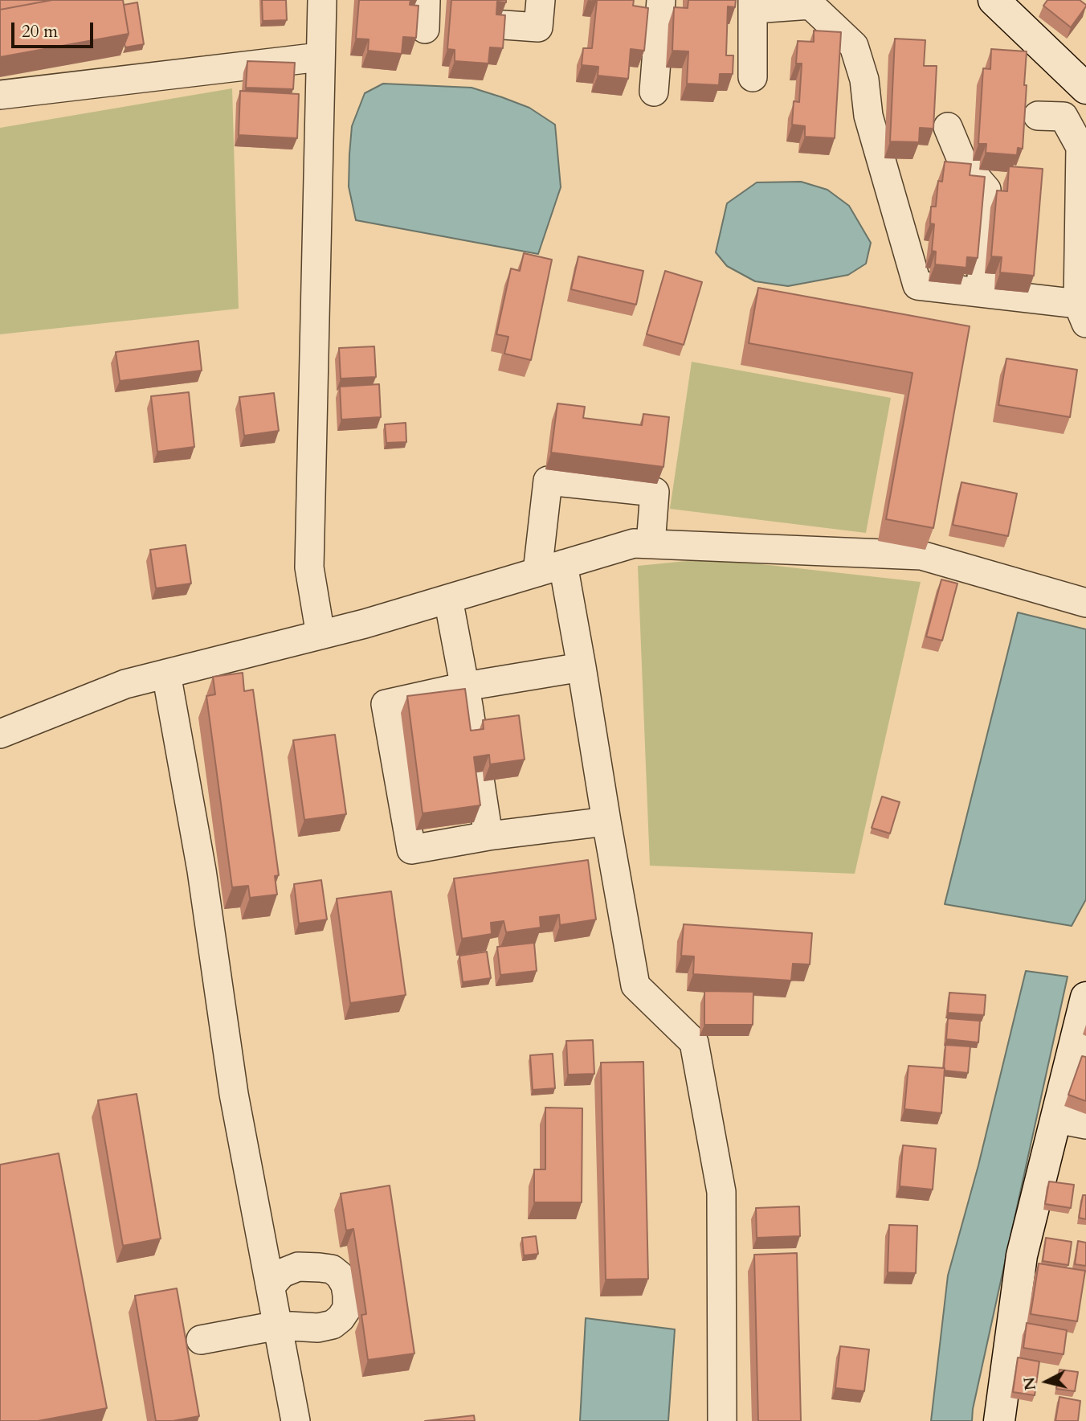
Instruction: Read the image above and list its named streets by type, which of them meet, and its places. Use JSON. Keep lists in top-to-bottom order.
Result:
{
  "scale_bar": "20 m",
  "north": "left"
}
